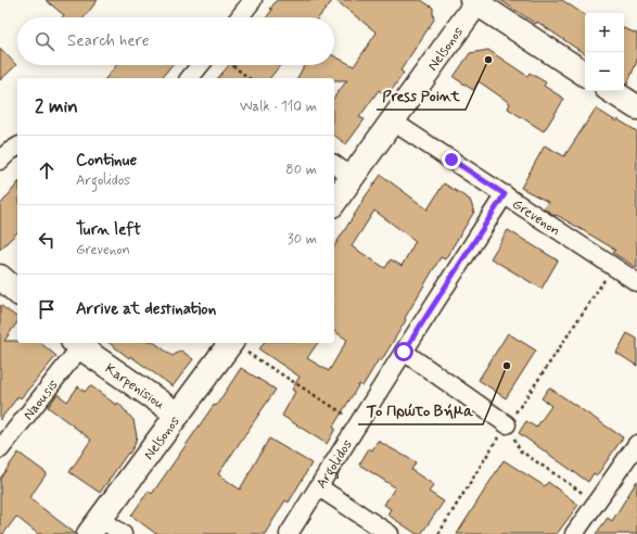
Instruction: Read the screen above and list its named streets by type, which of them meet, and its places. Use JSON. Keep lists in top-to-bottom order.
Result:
{
  "streets": {
    "street": [
      "Nelsonos",
      "Grevenon",
      "Karpenisiou",
      "Naousis",
      "Argolidos"
    ]
  },
  "crossings": [
    ["Nelsonos", "Grevenon"],
    ["Nelsonos", "Karpenisiou"],
    ["Grevenon", "Argolidos"],
    ["Karpenisiou", "Naousis"]
  ],
  "places": ["Press Point", "Το Πρώτο Βήμα"],
  "page": {
    "map_buttons": ["+", "−"],
    "search": "Search here",
    "heading": ["2 min", "Walk · 110 m"],
    "list": [
      ["Continue", "Argolidos", "80 m"],
      ["Turn left", "Grevenon", "30 m"],
      "Arrive at destination"
    ]
  }
}
